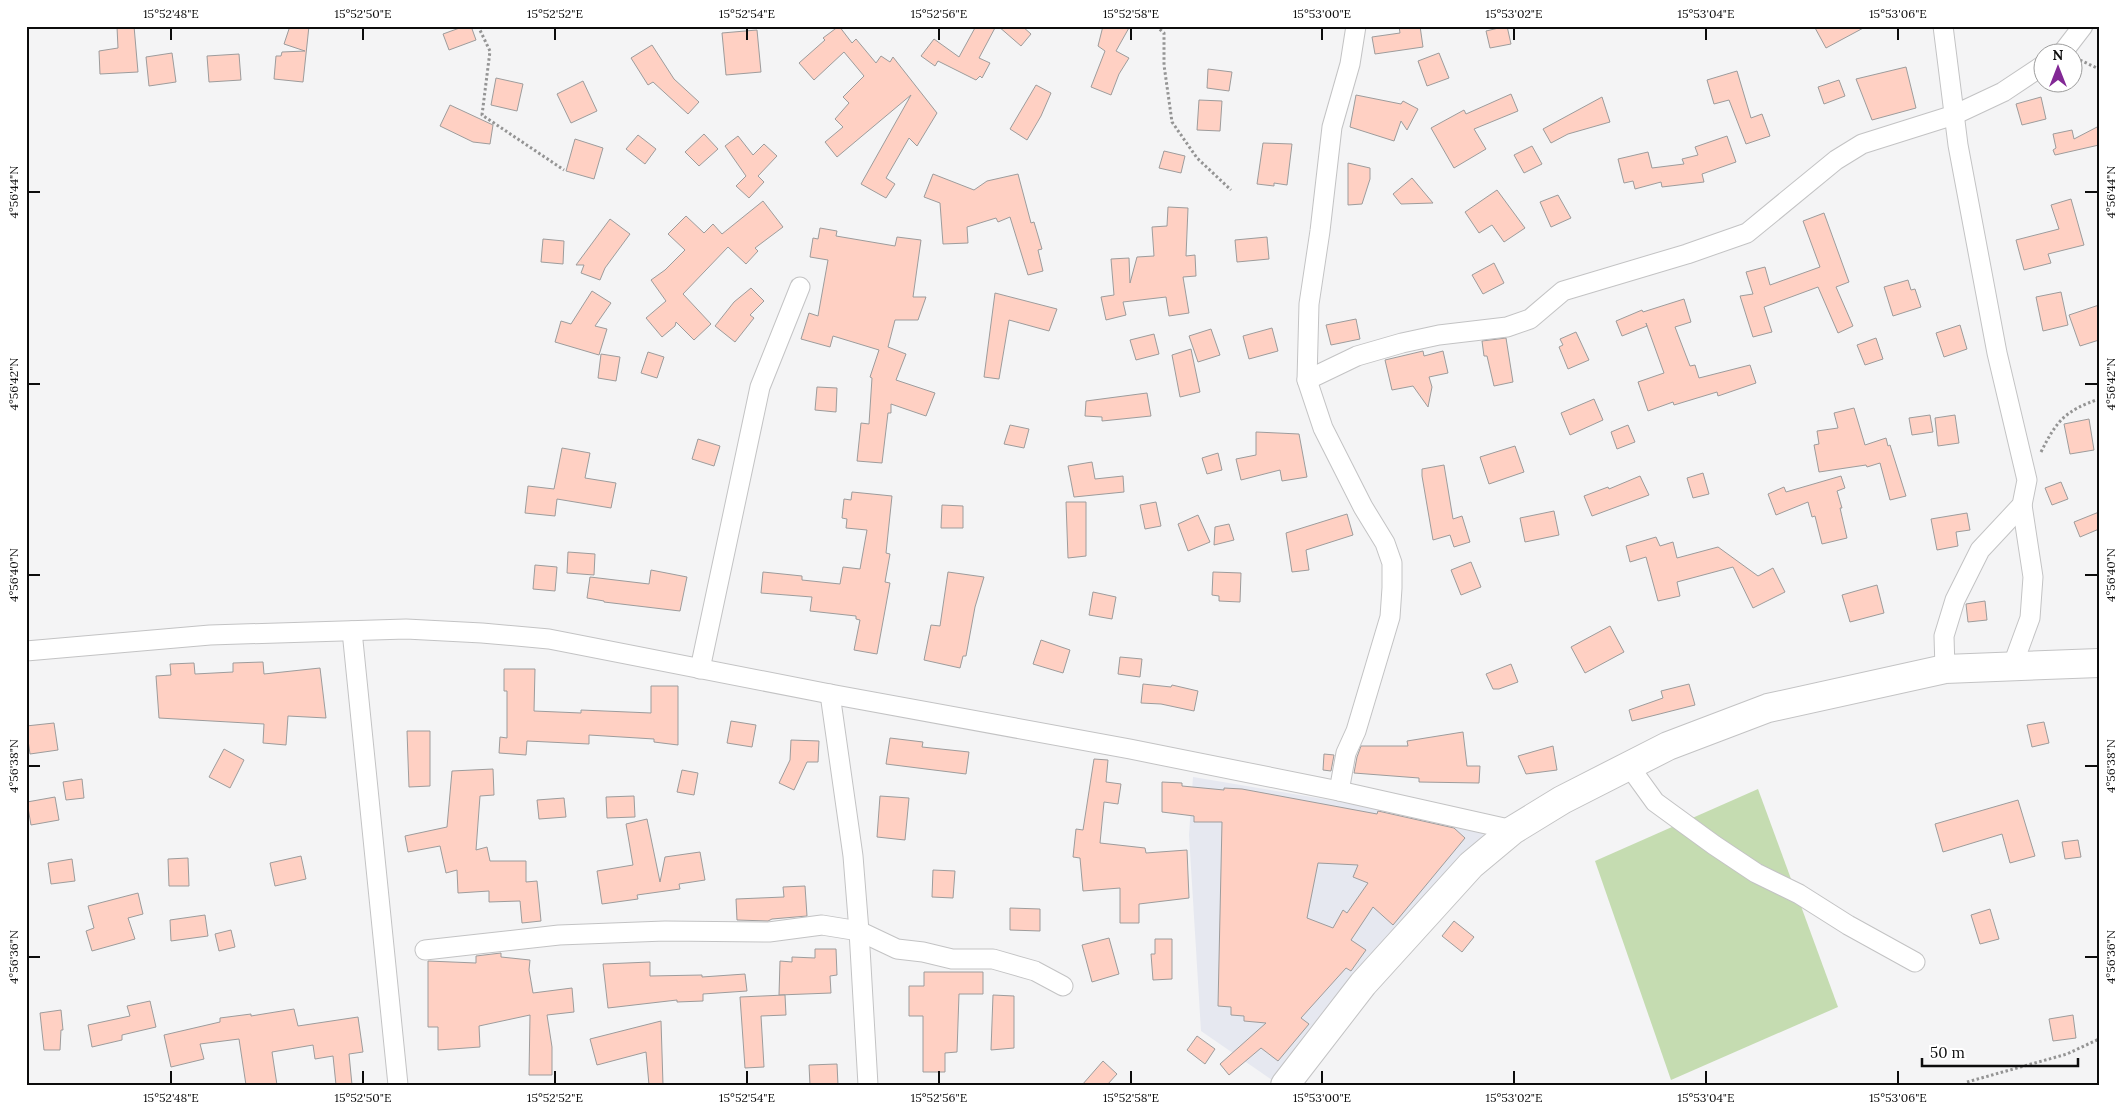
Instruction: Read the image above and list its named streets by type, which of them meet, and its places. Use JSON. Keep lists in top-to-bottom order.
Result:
{
  "scale_bar": "50 m",
  "north": "top",
  "coordinates": [
    "15°52'48\"E",
    "15°52'50\"E",
    "15°52'52\"E",
    "15°52'54\"E",
    "15°52'56\"E",
    "15°52'58\"E",
    "15°53'00\"E",
    "15°53'02\"E",
    "15°53'04\"E",
    "15°53'06\"E",
    "4°56'44\"N",
    "4°56'42\"N",
    "4°56'40\"N",
    "4°56'38\"N",
    "4°56'36\"N"
  ]
}
